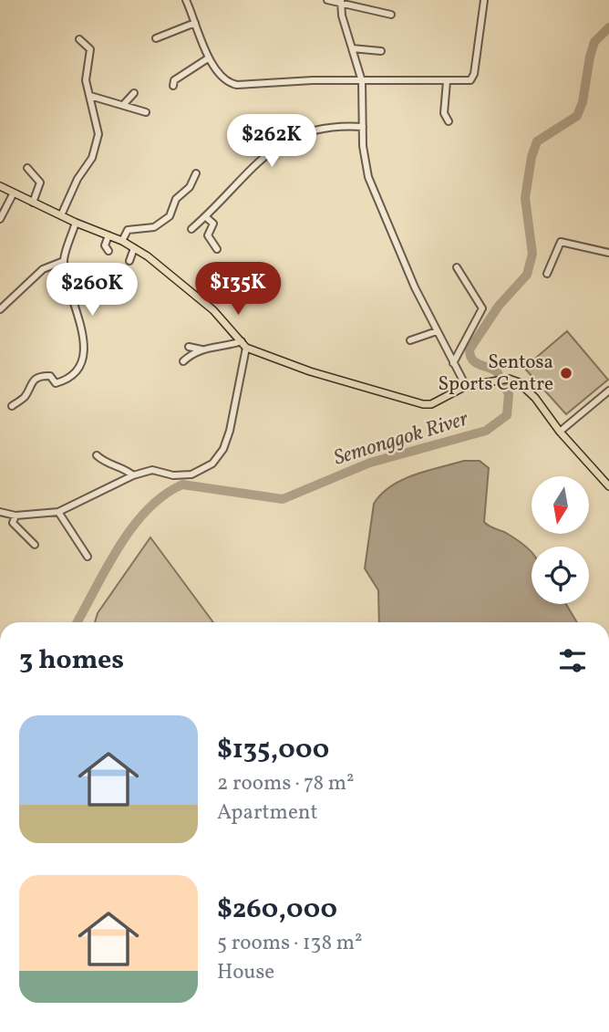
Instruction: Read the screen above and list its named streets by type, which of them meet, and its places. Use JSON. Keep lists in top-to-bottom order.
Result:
{
  "water": ["Semonggok River"],
  "places": ["Sentosa Sports Centre"],
  "north": "bottom",
  "page": {
    "price": ["$262K", "$135K", "$260K"],
    "heading": "3 homes",
    "list": [
      {
        "name": "$135,000",
        "note": "2 rooms · 78 m² · Apartment"
      },
      {
        "name": "$260,000",
        "note": "5 rooms · 138 m² · House"
      }
    ]
  }
}
